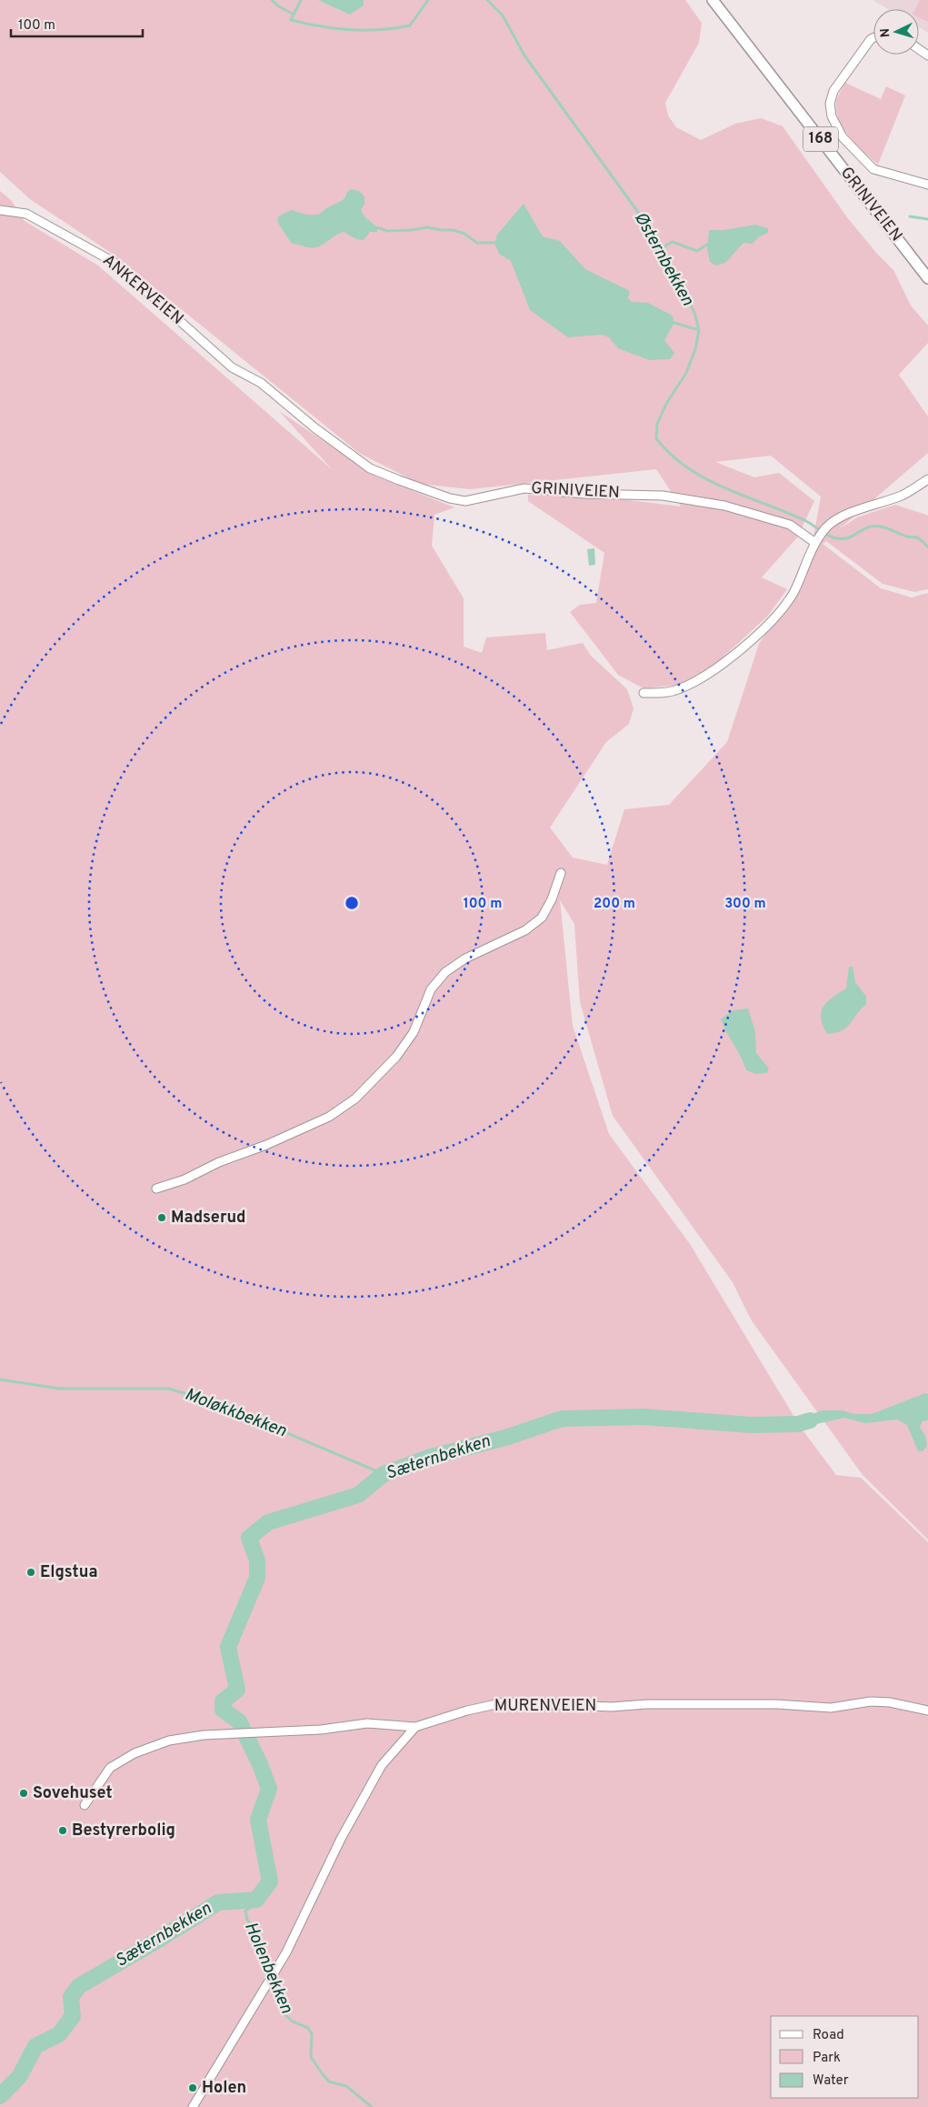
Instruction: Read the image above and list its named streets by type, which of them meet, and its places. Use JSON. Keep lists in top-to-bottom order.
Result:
{
  "streets": {
    "main road": ["168", "GRINIVEIEN"],
    "street": ["ANKERVEIEN", "MURENVEIEN"]
  },
  "crossings": [
    ["GRINIVEIEN", "ANKERVEIEN"]
  ],
  "water": [
    "Østernbekken",
    "Moløkkbekken",
    "Sæternbekken",
    "Holenbekken"
  ],
  "places": [
    "Madserud",
    "Elgstua",
    "Sovehuset",
    "Bestyrerbolig",
    "Holen"
  ],
  "legend": ["Road", "Park", "Water"],
  "scale_bar": "100 m",
  "north": "left",
  "rings": ["100 m", "200 m", "300 m"]
}
